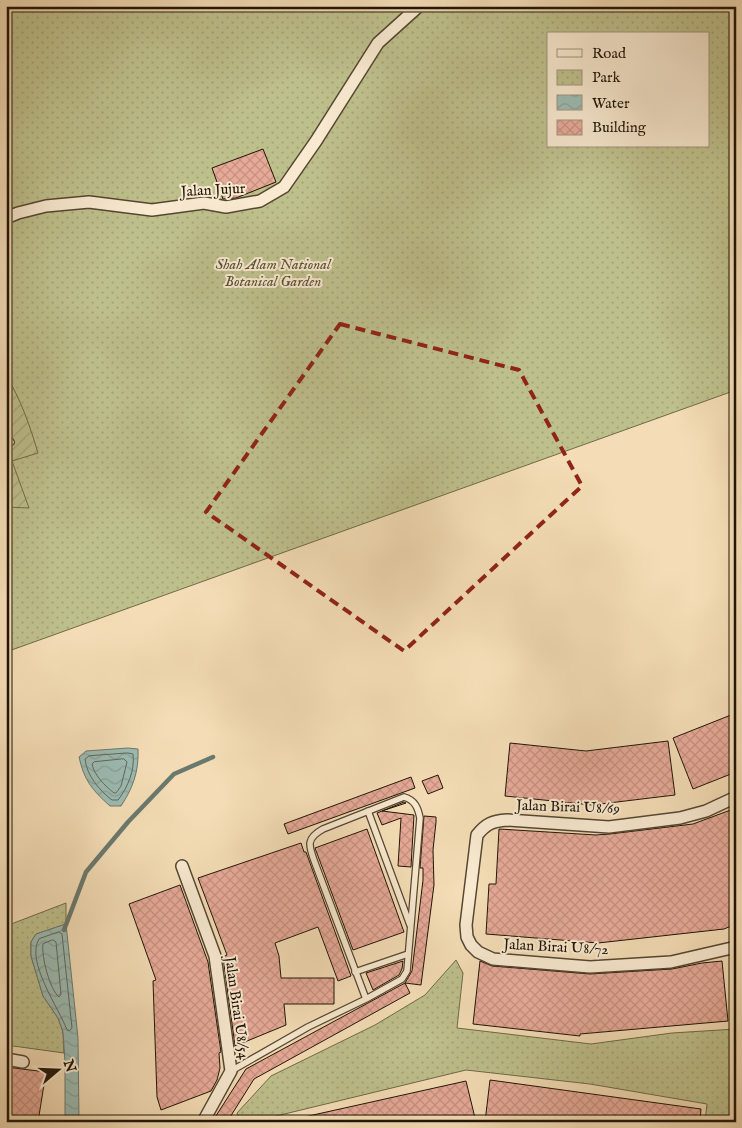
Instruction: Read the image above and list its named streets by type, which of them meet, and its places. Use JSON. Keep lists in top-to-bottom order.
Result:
{
  "streets": {
    "street": [
      "Jalan Jujur",
      "Jalan Birai U8/69",
      "Jalan Birai U8/72",
      "Jalan Birai U8/54"
    ]
  },
  "crossings": [
    ["Jalan Birai U8/69", "Jalan Birai U8/72"]
  ],
  "parks": ["Shah Alam National Botanical Garden"],
  "legend": [
    "Road",
    "Park",
    "Water",
    "Building"
  ],
  "north": "right"
}
